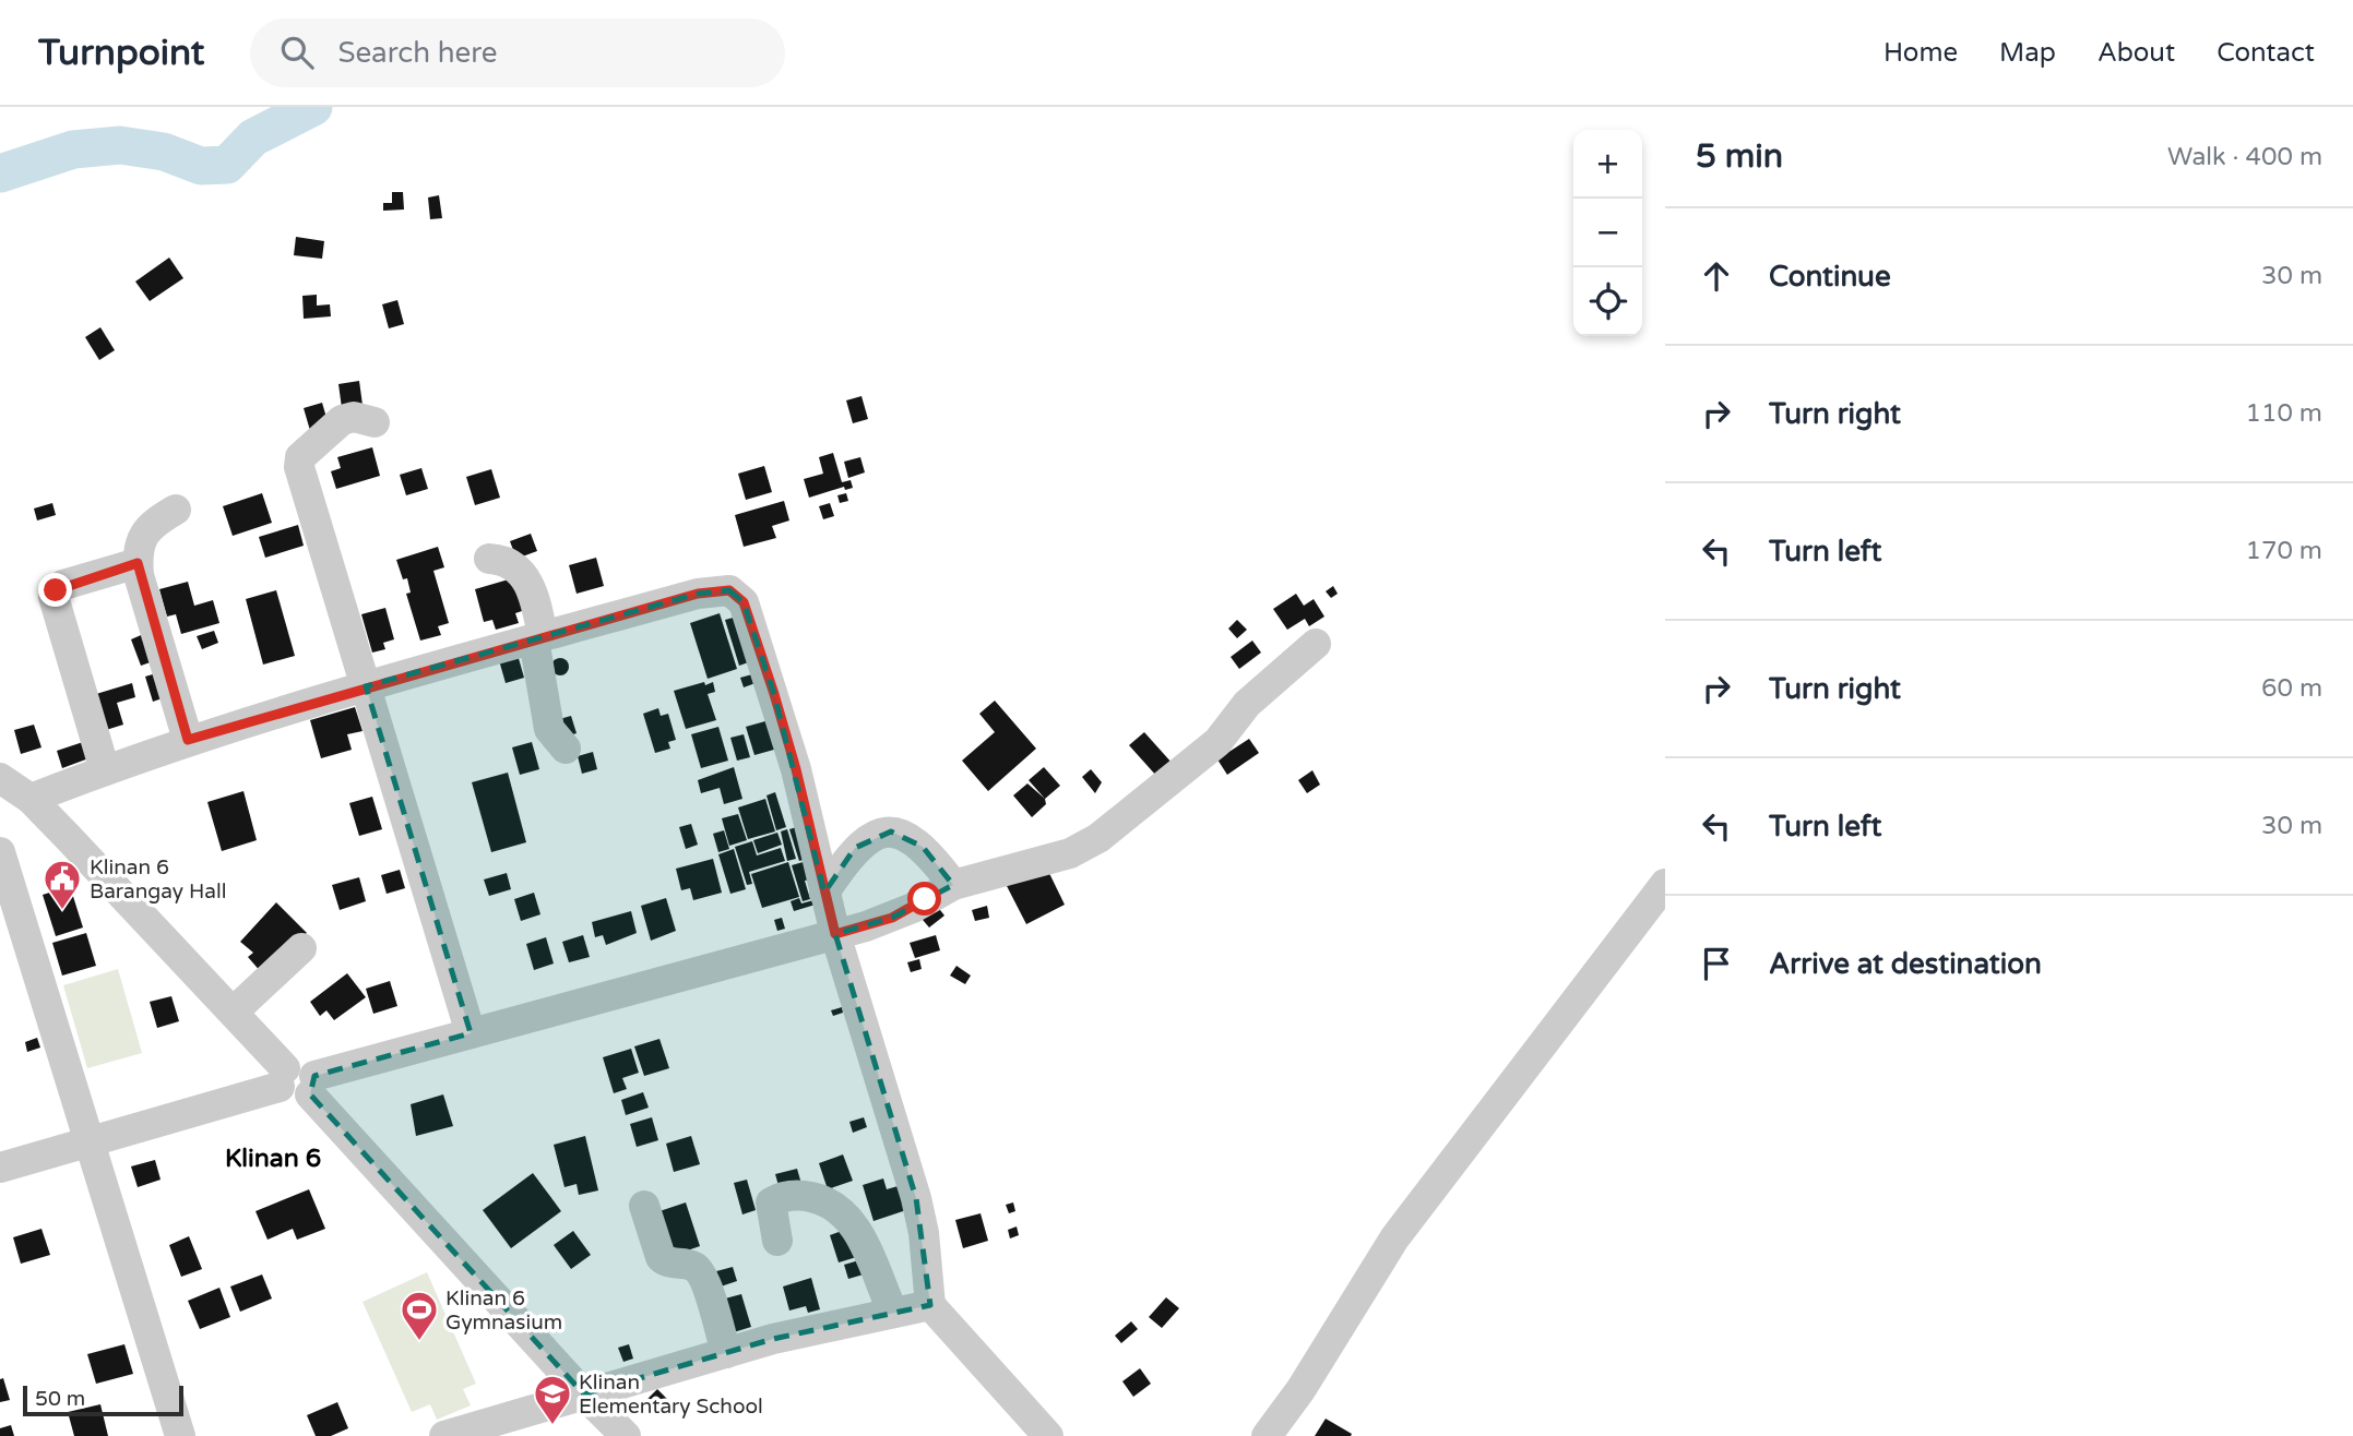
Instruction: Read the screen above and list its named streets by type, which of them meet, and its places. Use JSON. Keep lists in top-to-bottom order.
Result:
{
  "districts": ["Klinan 6"],
  "places": {
    "public building": ["Klinan 6 Barangay Hall"],
    "sports": ["Klinan 6 Gymnasium"],
    "school or university": ["Klinan Elementary School"]
  },
  "scale_bar": "50 m",
  "page": {
    "header": "Turnpoint",
    "search": "Search here",
    "nav": [
      "Home",
      "Map",
      "About",
      "Contact"
    ],
    "heading": ["5 min", "Walk · 400 m"],
    "map_buttons": ["+", "−"],
    "list": [
      ["Continue", "30 m"],
      ["Turn right", "110 m"],
      ["Turn left", "170 m"],
      ["Turn right", "60 m"],
      ["Turn left", "30 m"],
      "Arrive at destination"
    ],
    "scale": "50 m"
  }
}
